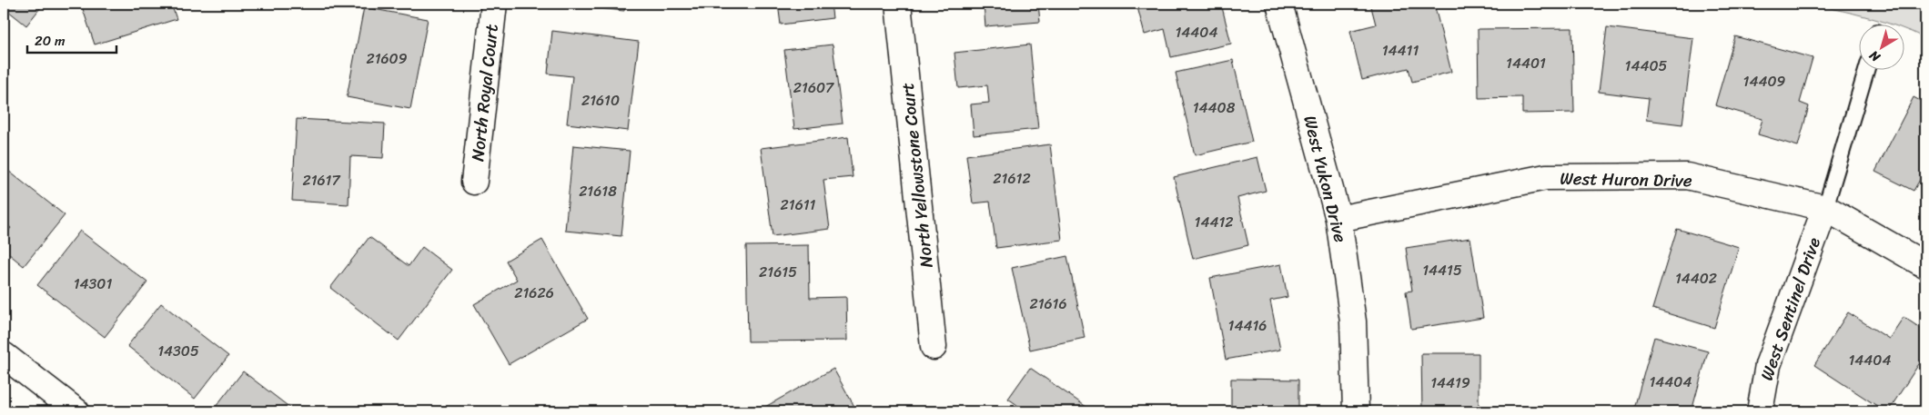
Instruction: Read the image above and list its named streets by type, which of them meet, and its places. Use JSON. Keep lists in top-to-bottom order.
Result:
{
  "streets": {
    "street": [
      "North Royal Court",
      "North Yellowstone Court",
      "West Yukon Drive",
      "West Huron Drive",
      "West Sentinel Drive"
    ]
  },
  "crossings": [
    ["West Yukon Drive", "West Huron Drive"],
    ["West Huron Drive", "West Sentinel Drive"]
  ],
  "house_numbers": [
    "14404",
    "14411",
    "21609",
    "14401",
    "14405",
    "14409",
    "21607",
    "21610",
    "14408",
    "21612",
    "21617",
    "21618",
    "21611",
    "14412",
    "14415",
    "21615",
    "14402",
    "14301",
    "21626",
    "21616",
    "14416",
    "14305",
    "14404",
    "14404",
    "14419"
  ],
  "scale_bar": "20 m",
  "north": "bottom left"
}
